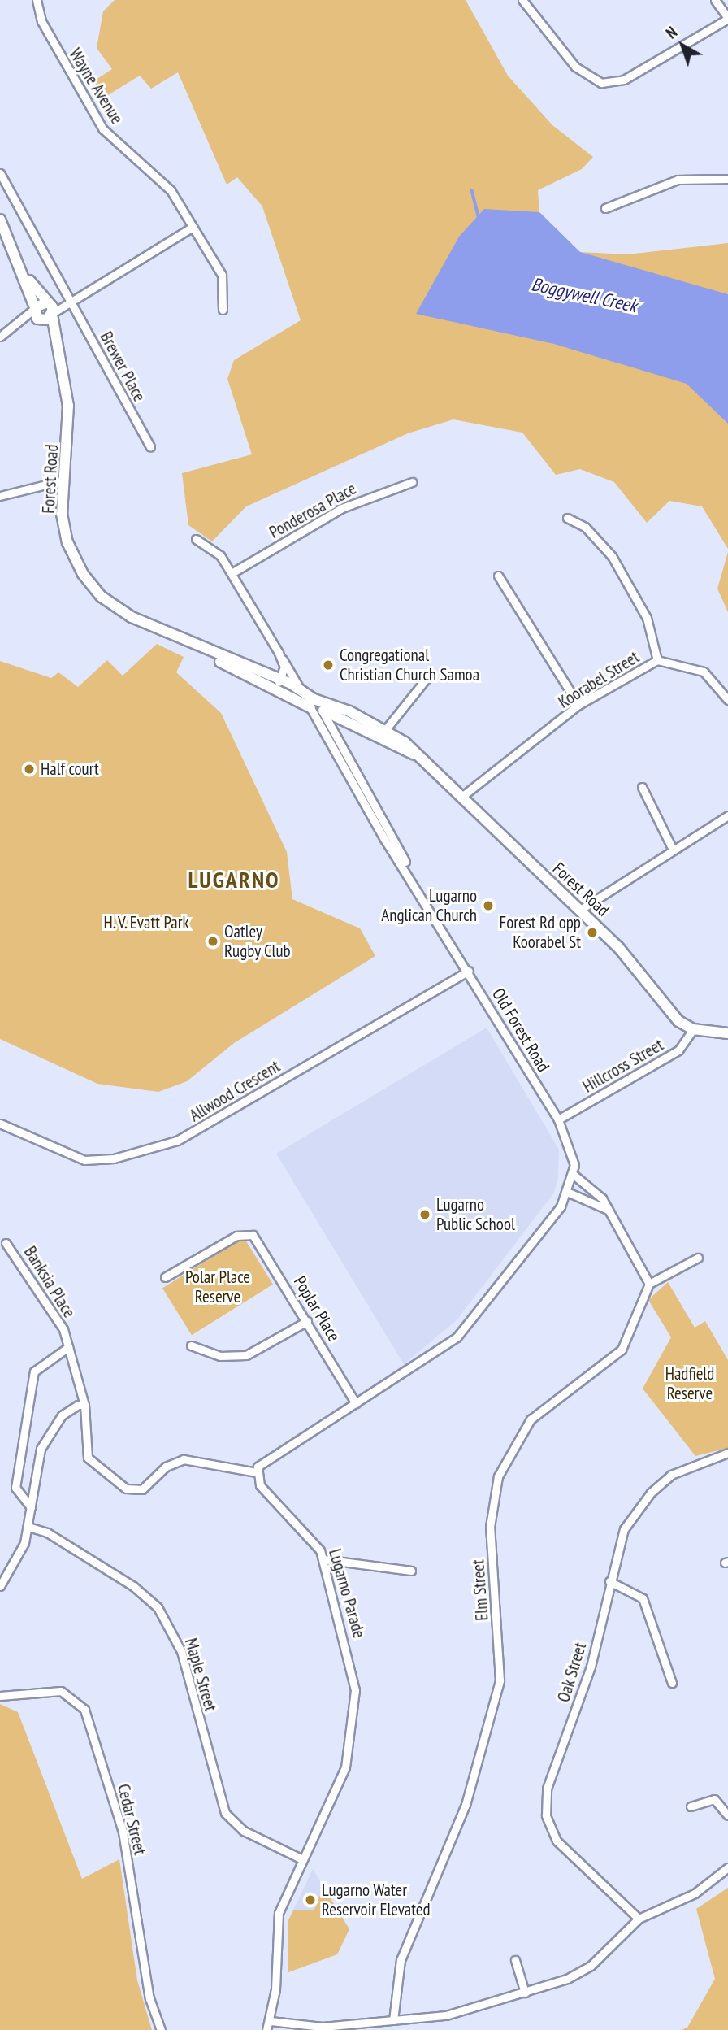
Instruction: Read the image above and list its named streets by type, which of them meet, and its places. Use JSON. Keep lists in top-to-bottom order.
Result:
{
  "streets": {
    "street": [
      "Wayne Avenue",
      "Brewer Place",
      "Forest Road",
      "Ponderosa Place",
      "Koorabel Street",
      "Old Forest Road",
      "Hillcross Street",
      "Allwood Crescent",
      "Banksia Place",
      "Poplar Place",
      "Elm Street",
      "Lugarno Parade",
      "Oak Street",
      "Maple Street",
      "Cedar Street"
    ]
  },
  "crossings": [
    ["Forest Road", "Koorabel Street"],
    ["Forest Road", "Old Forest Road"],
    ["Forest Road", "Hillcross Street"],
    ["Old Forest Road", "Hillcross Street"],
    ["Old Forest Road", "Allwood Crescent"],
    ["Banksia Place", "Lugarno Parade"],
    ["Lugarno Parade", "Maple Street"]
  ],
  "districts": ["LUGARNO"],
  "water": ["Boggywell Creek"],
  "parks": ["H. V. Evatt Park", "Polar Place Reserve", "Hadfield Reserve"],
  "places": [
    "Congregational Christian Church Samoa",
    "Half court",
    "Lugarno Anglican Church",
    "Forest Rd opp Koorabel St",
    "Oatley Rugby Club",
    "Lugarno Public School",
    "Lugarno Water Reservoir Elevated"
  ],
  "north": "top left"
}
